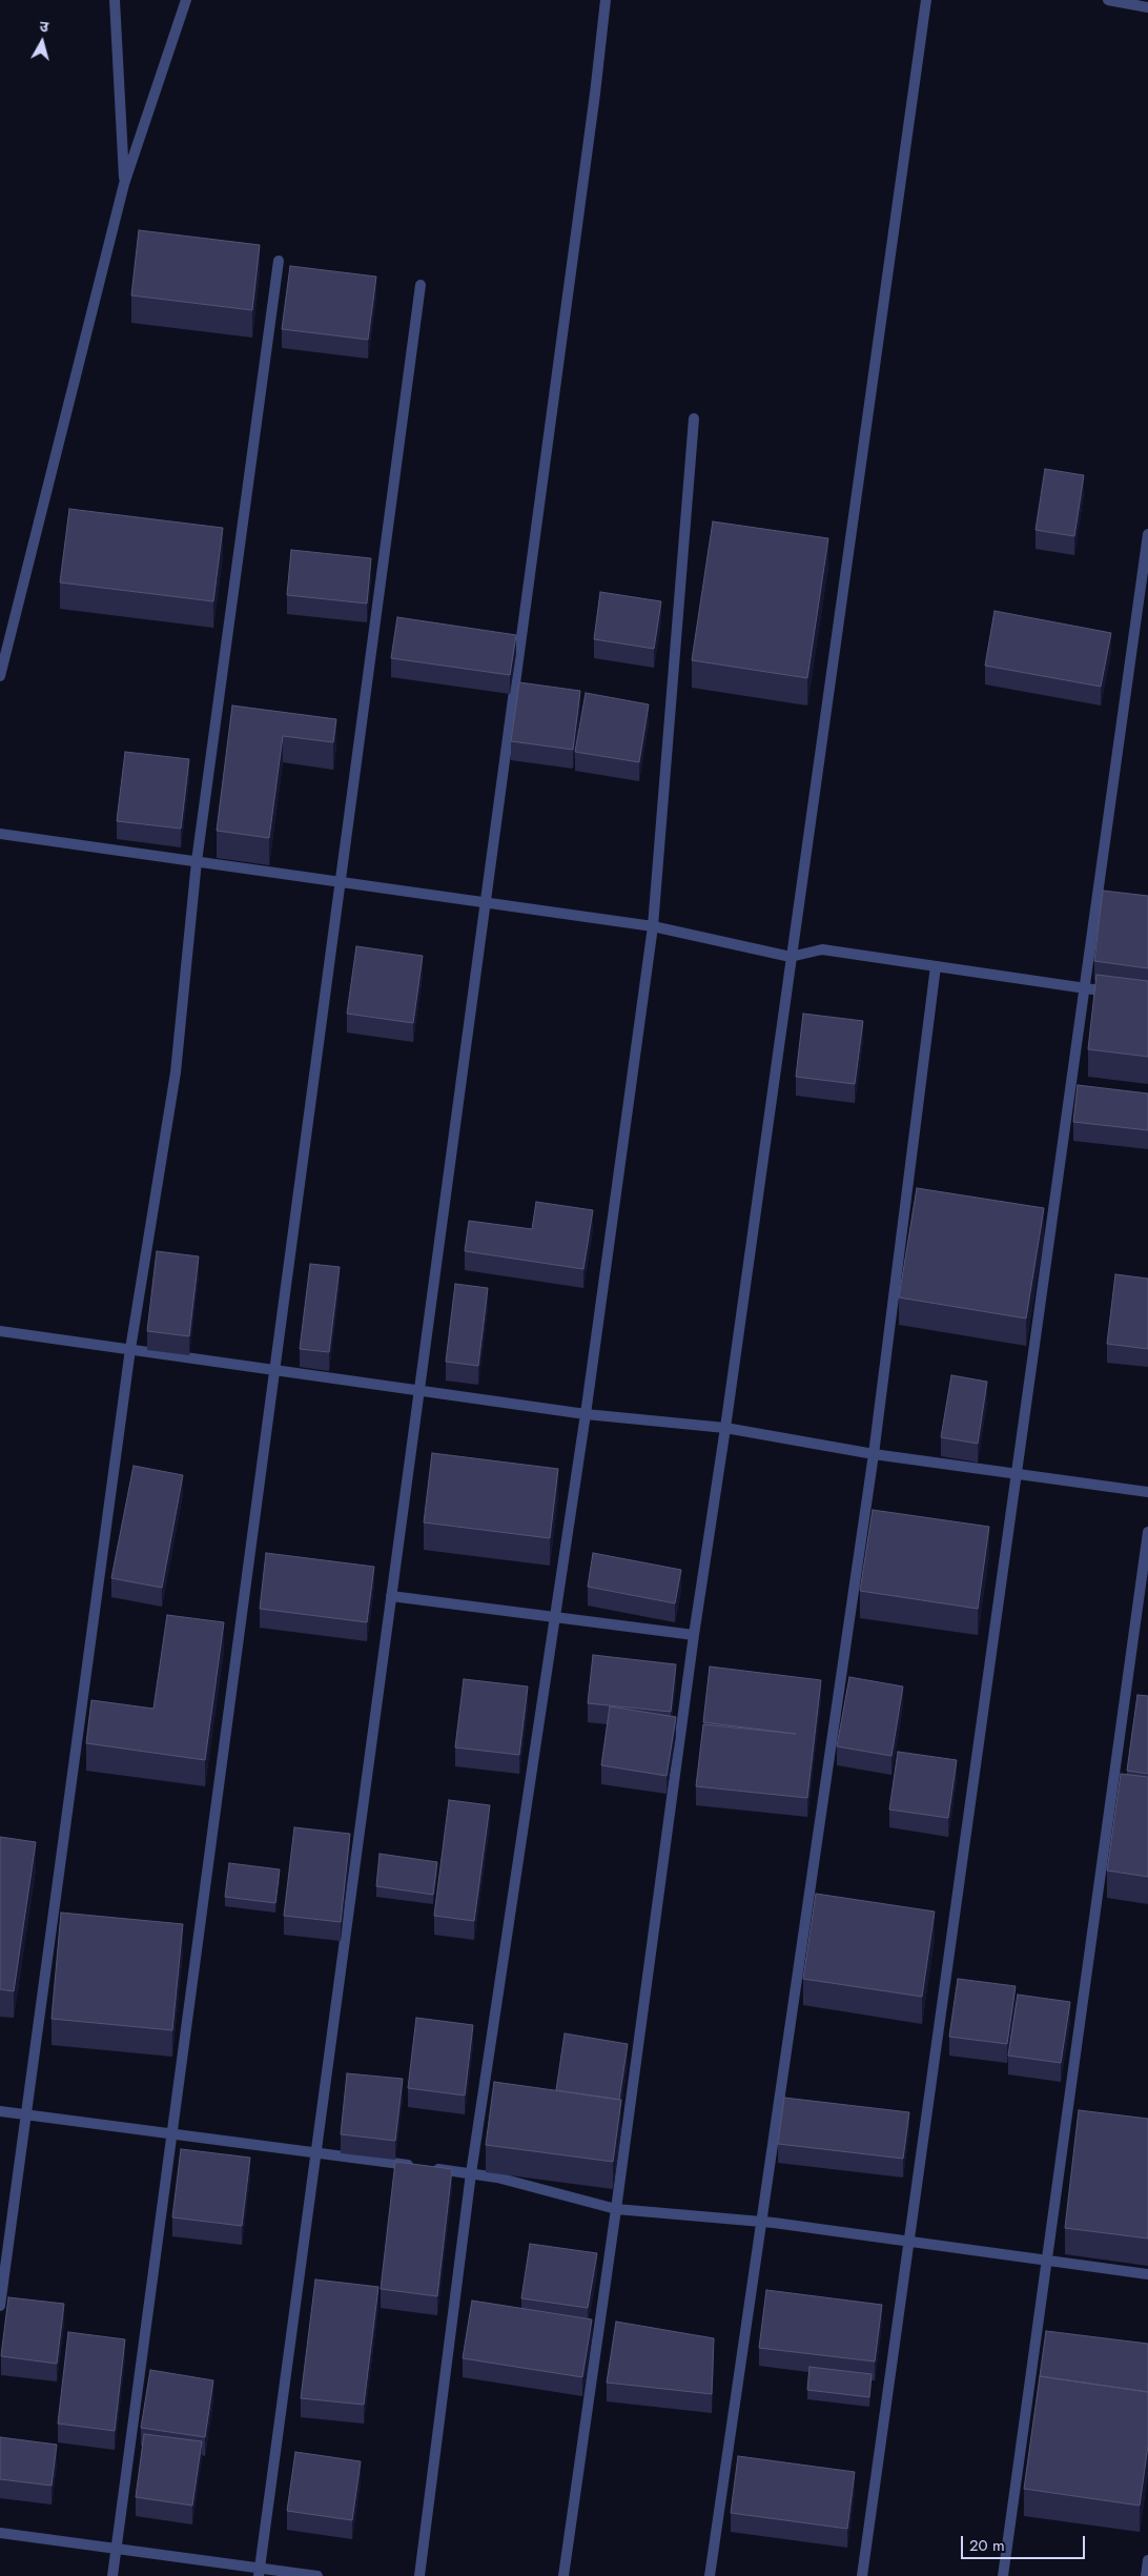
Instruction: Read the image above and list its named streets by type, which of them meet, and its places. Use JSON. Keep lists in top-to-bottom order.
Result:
{
  "scale_bar": "20 m",
  "north": "top"
}
